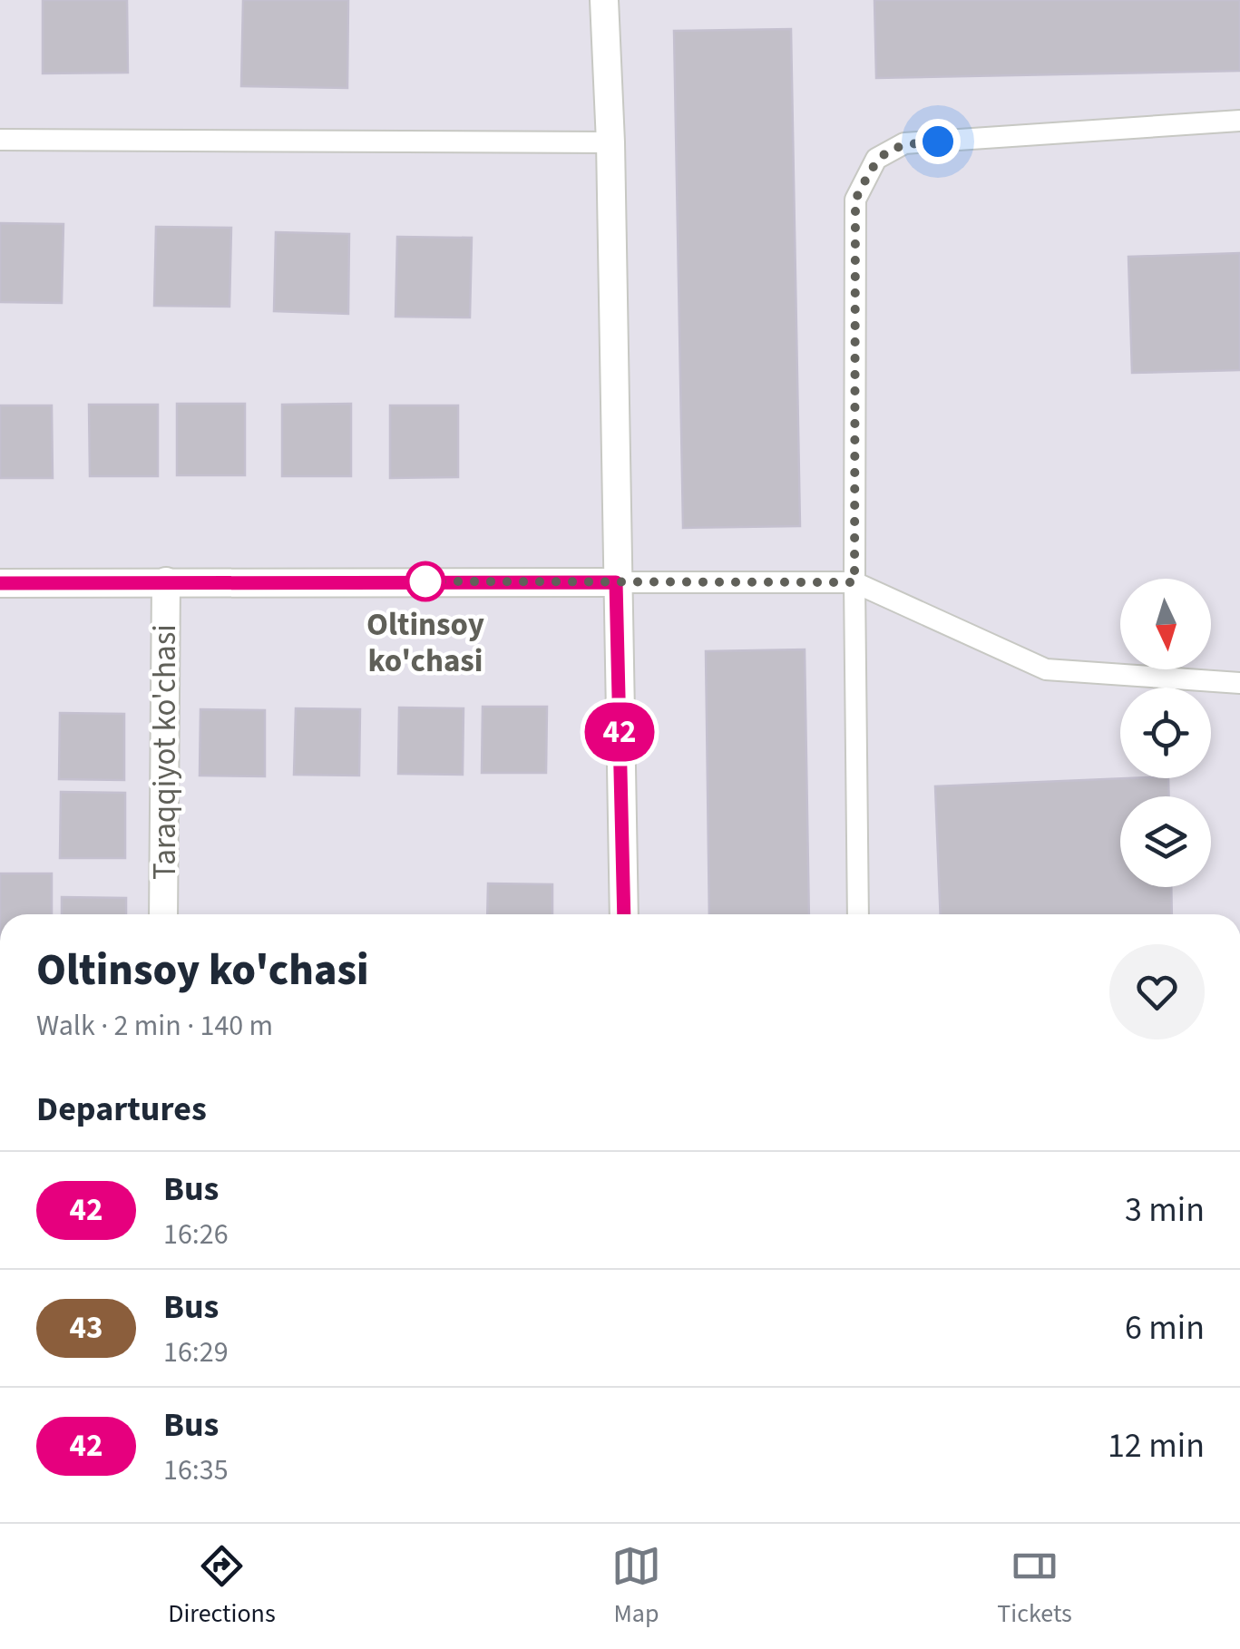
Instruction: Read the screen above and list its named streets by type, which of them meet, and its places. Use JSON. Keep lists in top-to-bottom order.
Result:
{
  "streets": {
    "street": ["Taraqqiyot ko'chasi"]
  },
  "places": ["Oltinsoy ko'chasi"],
  "lines": ["bus line 42"],
  "north": "bottom",
  "page": {
    "on_map": "42",
    "heading": [
      ["Oltinsoy ko'chasi", "Walk · 2 min · 140 m"],
      "Departures"
    ],
    "list": [
      {
        "mark": "42",
        "name": "Bus",
        "note": "16:26",
        "value": "3 min"
      },
      {
        "mark": "43",
        "name": "Bus",
        "note": "16:29",
        "value": "6 min"
      },
      {
        "mark": "42",
        "name": "Bus",
        "note": "16:35",
        "value": "12 min"
      }
    ],
    "tabs": ["Directions", "Map", "Tickets"]
  }
}
